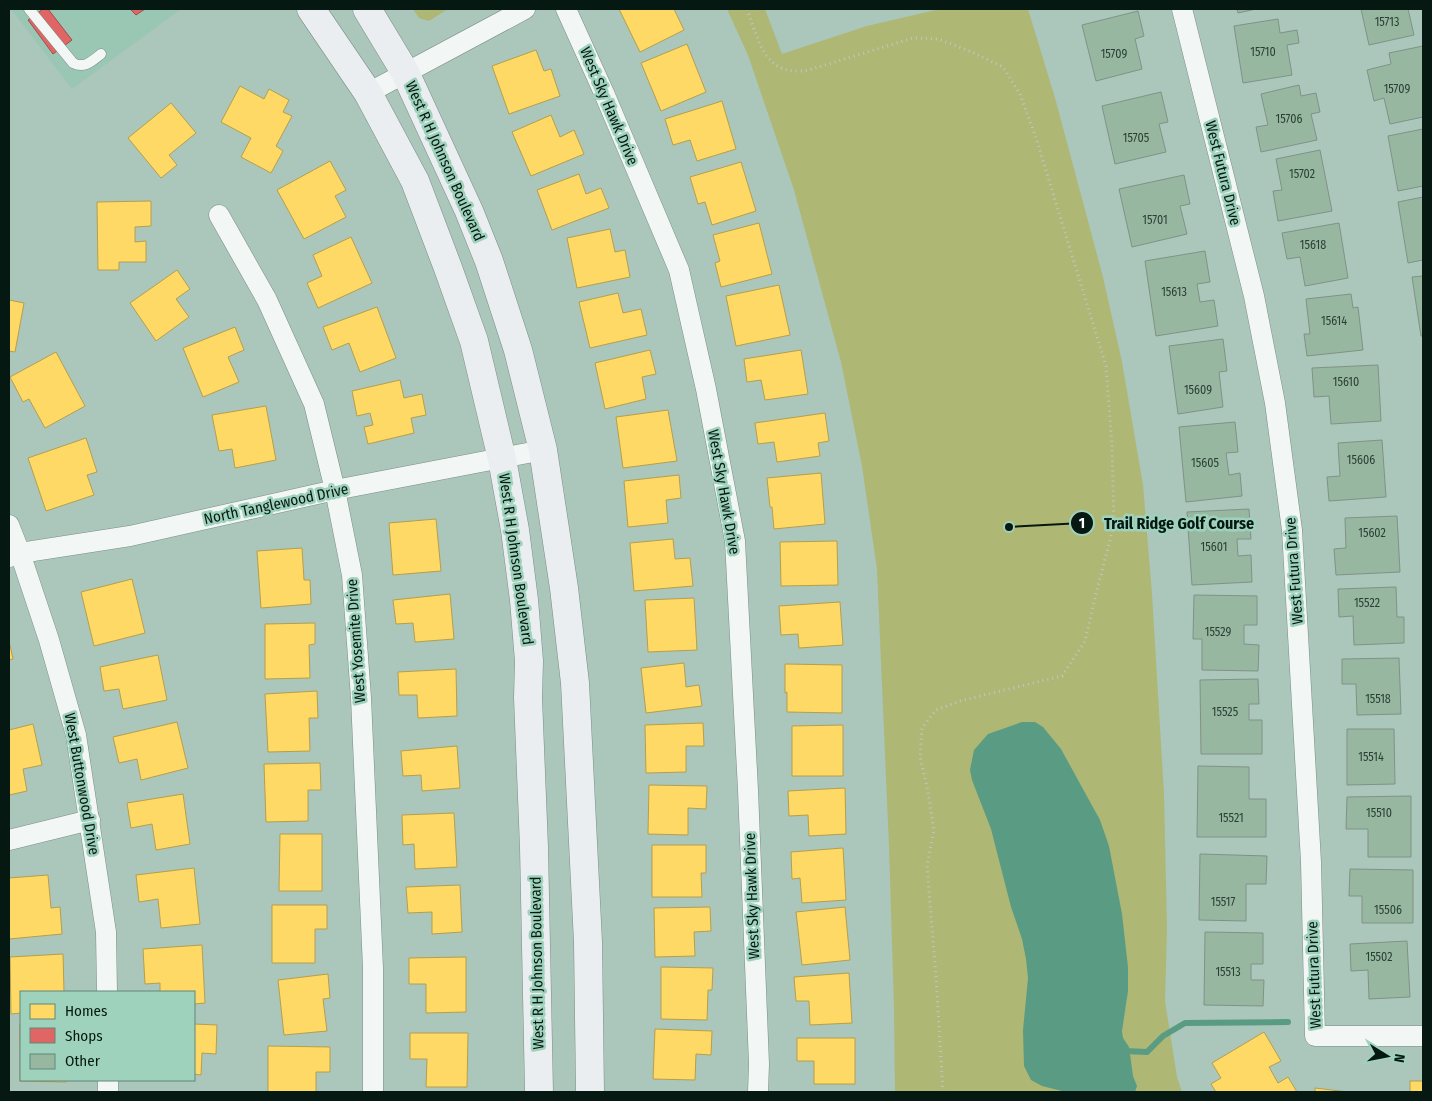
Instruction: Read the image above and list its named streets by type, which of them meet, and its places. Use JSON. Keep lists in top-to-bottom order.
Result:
{
  "streets": {
    "main road": ["West R H Johnson Boulevard"],
    "street": [
      "West Sky Hawk Drive",
      "West Futura Drive",
      "North Tanglewood Drive",
      "West Yosemite Drive",
      "West Buttonwood Drive"
    ]
  },
  "crossings": [
    ["West R H Johnson Boulevard", "North Tanglewood Drive"],
    ["North Tanglewood Drive", "West Yosemite Drive"],
    ["North Tanglewood Drive", "West Buttonwood Drive"]
  ],
  "places": ["Trail Ridge Golf Course"],
  "house_numbers": [
    "15713",
    "15710",
    "15709",
    "15709",
    "15706",
    "15705",
    "15702",
    "15701",
    "15618",
    "15613",
    "15614",
    "15610",
    "15609",
    "15606",
    "15605",
    "15602",
    "15601",
    "15522",
    "15529",
    "15518",
    "15525",
    "15514",
    "15510",
    "15521",
    "15517",
    "15506",
    "15502",
    "15513"
  ],
  "legend": ["Homes", "Shops", "Other"],
  "north": "right"
}
